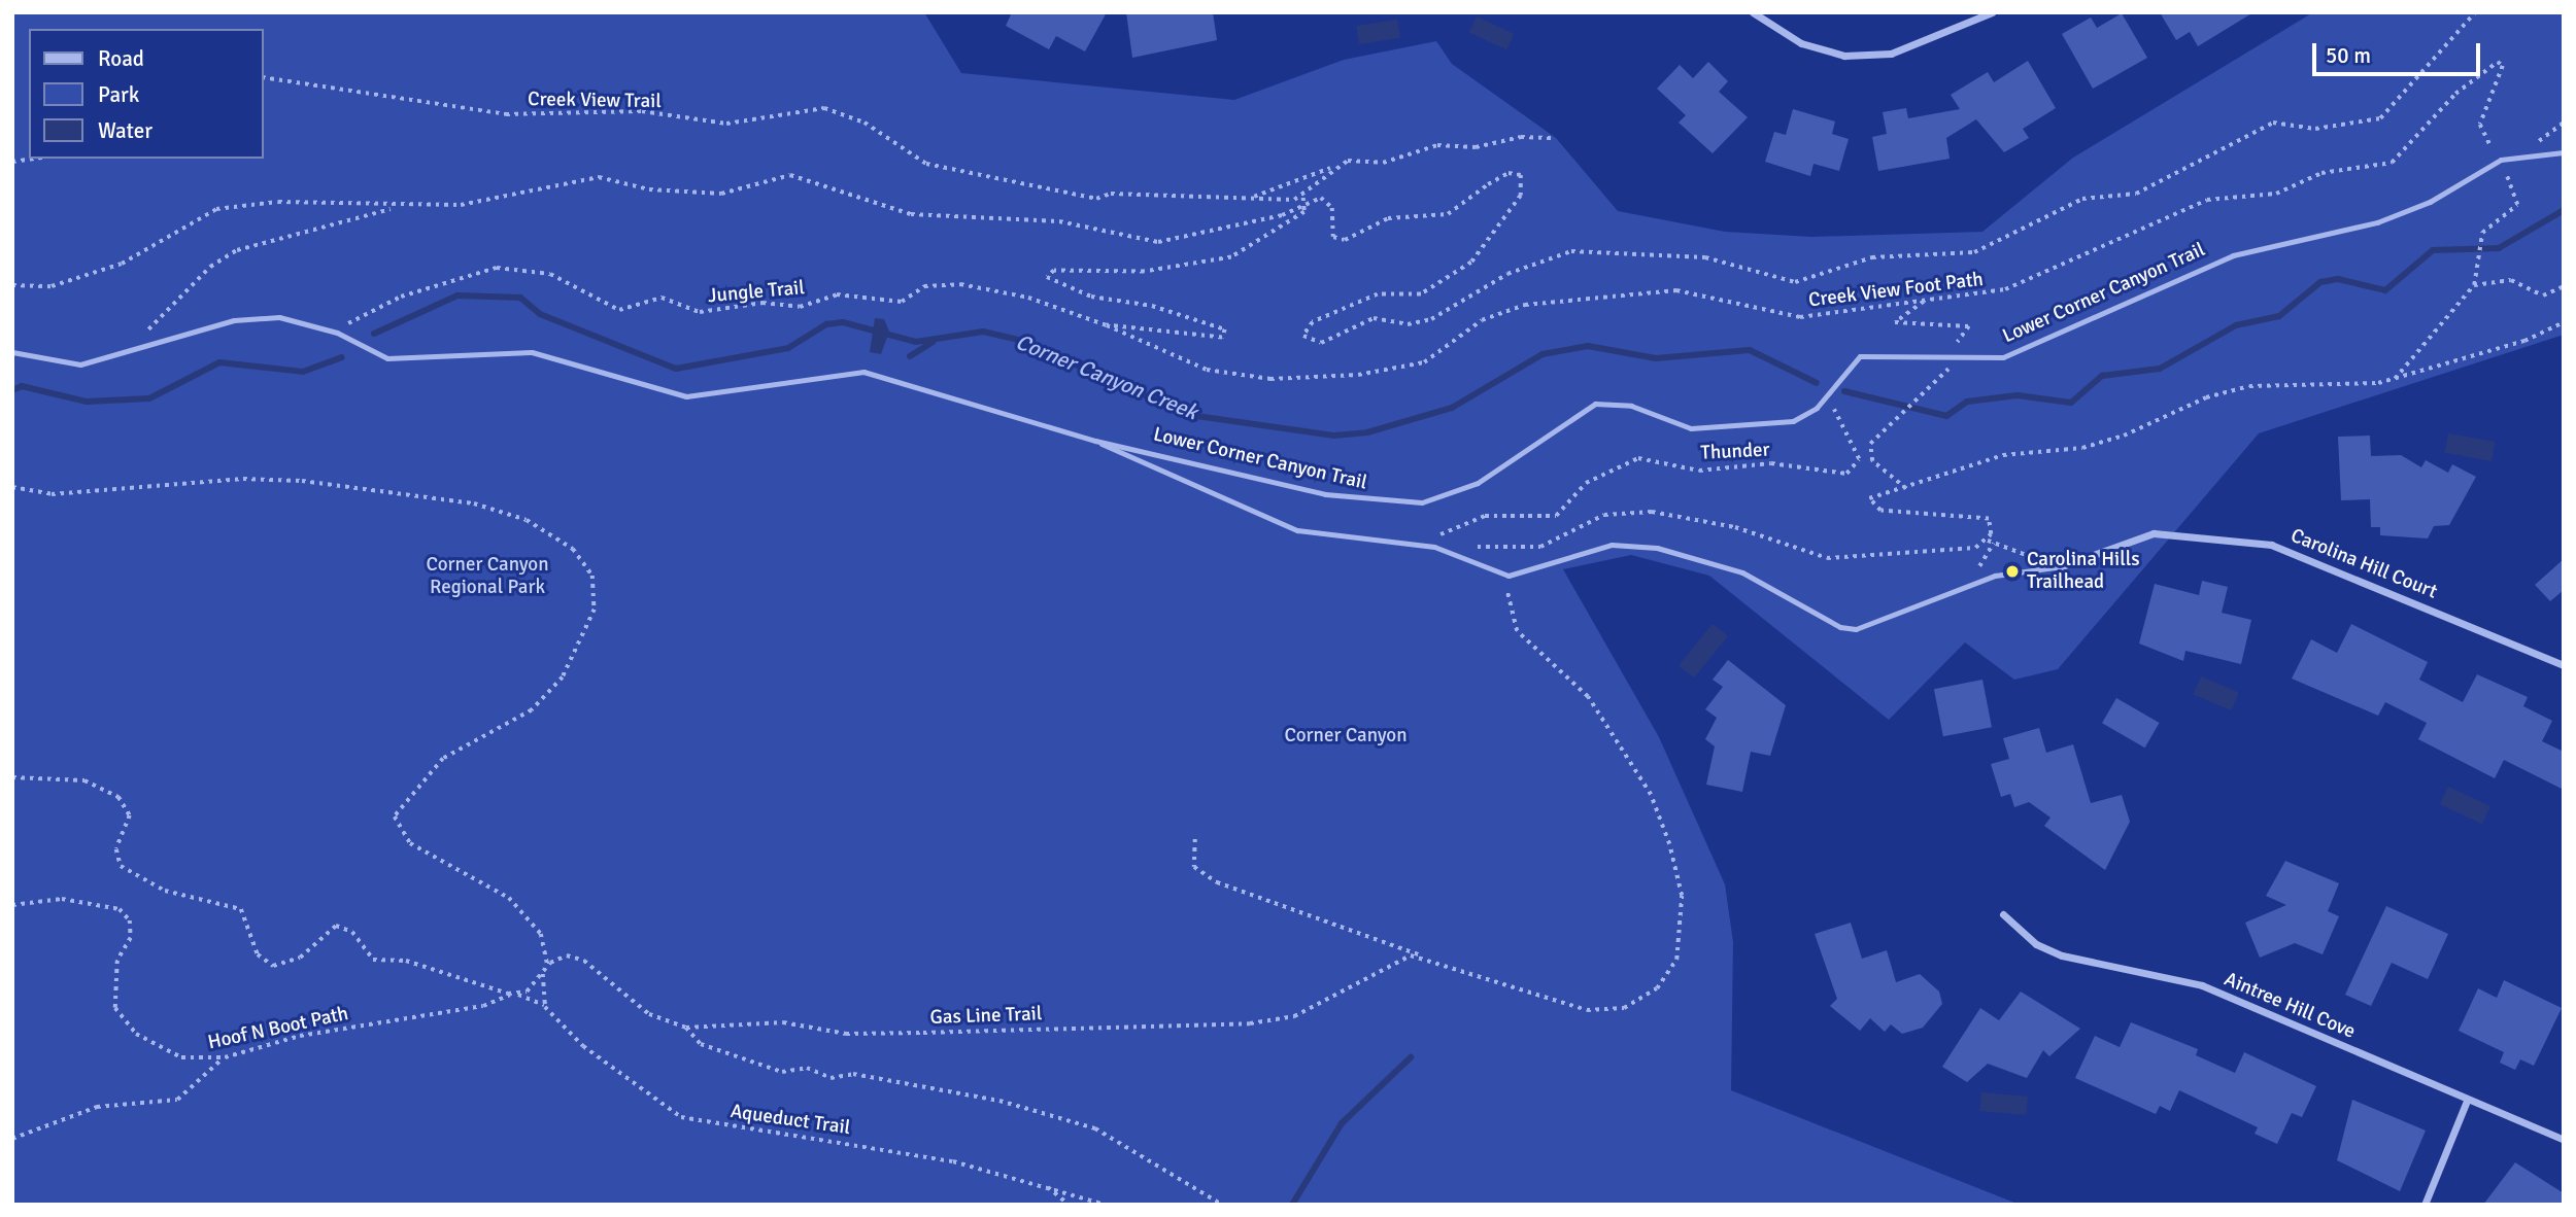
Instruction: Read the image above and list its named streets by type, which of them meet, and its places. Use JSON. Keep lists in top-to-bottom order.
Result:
{
  "streets": {
    "street": ["Carolina Hill Court", "Aintree Hill Cove"],
    "lane": ["Lower Corner Canyon Trail"],
    "path": [
      "Creek View Trail",
      "Creek View Foot Path",
      "Jungle Trail",
      "Thunder",
      "Gas Line Trail",
      "Hoof N Boot Path",
      "Aqueduct Trail"
    ]
  },
  "crossings": [
    ["Creek View Foot Path", "Jungle Trail"],
    ["Creek View Foot Path", "Lower Corner Canyon Trail"],
    ["Jungle Trail", "Lower Corner Canyon Trail"],
    ["Lower Corner Canyon Trail", "Thunder"]
  ],
  "water": ["Corner Canyon Creek"],
  "parks": ["Corner Canyon Regional Park", "Corner Canyon"],
  "places": ["Carolina Hills Trailhead"],
  "legend": ["Road", "Park", "Water"],
  "scale_bar": "50 m"
}
